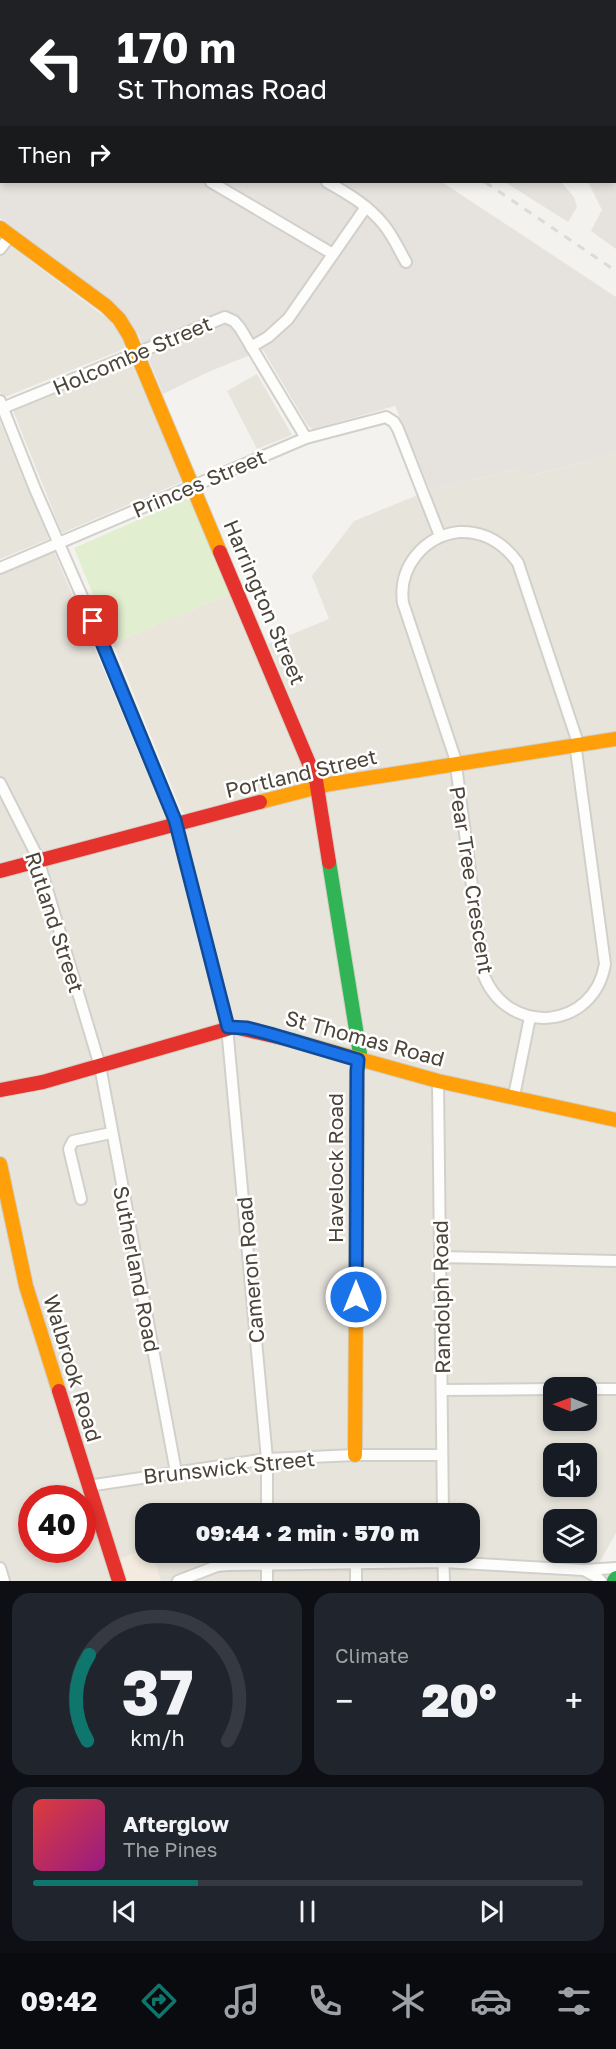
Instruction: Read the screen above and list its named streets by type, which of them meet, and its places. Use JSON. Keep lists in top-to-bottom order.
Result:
{
  "streets": {
    "street": [
      "Holcombe Street",
      "Princes Street",
      "Harrington Street",
      "Portland Street",
      "Pear Tree Crescent",
      "Rutland Street",
      "St Thomas Road",
      "Havelock Road",
      "Sutherland Road",
      "Cameron Road",
      "Randolph Road",
      "Walbrook Road",
      "Brunswick Street"
    ]
  },
  "crossings": [
    ["Holcombe Street", "Princes Street"],
    ["Holcombe Street", "Harrington Street"],
    ["Holcombe Street", "Cameron Road"],
    ["Princes Street", "Harrington Street"],
    ["Princes Street", "Pear Tree Crescent"],
    ["Princes Street", "Cameron Road"],
    ["Harrington Street", "Portland Street"],
    ["Harrington Street", "St Thomas Road"],
    ["Harrington Street", "Havelock Road"],
    ["Portland Street", "Pear Tree Crescent"],
    ["Portland Street", "Rutland Street"],
    ["Portland Street", "Cameron Road"],
    ["Rutland Street", "St Thomas Road"],
    ["Rutland Street", "Sutherland Road"],
    ["St Thomas Road", "Havelock Road"],
    ["St Thomas Road", "Sutherland Road"],
    ["St Thomas Road", "Cameron Road"],
    ["St Thomas Road", "Randolph Road"],
    ["Havelock Road", "Brunswick Street"],
    ["Sutherland Road", "Brunswick Street"],
    ["Cameron Road", "Brunswick Street"],
    ["Randolph Road", "Brunswick Street"]
  ],
  "north": "left",
  "page": {
    "turn": ["170 m", "St Thomas Road"],
    "then": "Then",
    "limit": "40",
    "trip": "09:44 · 2 min · 570 m",
    "tile": "Climate",
    "heat": ["−", "20°", "+"],
    "song": ["Afterglow", "The Pines"],
    "tabs": "09:42",
    "gauge": ["37", "km/h"]
  }
}
